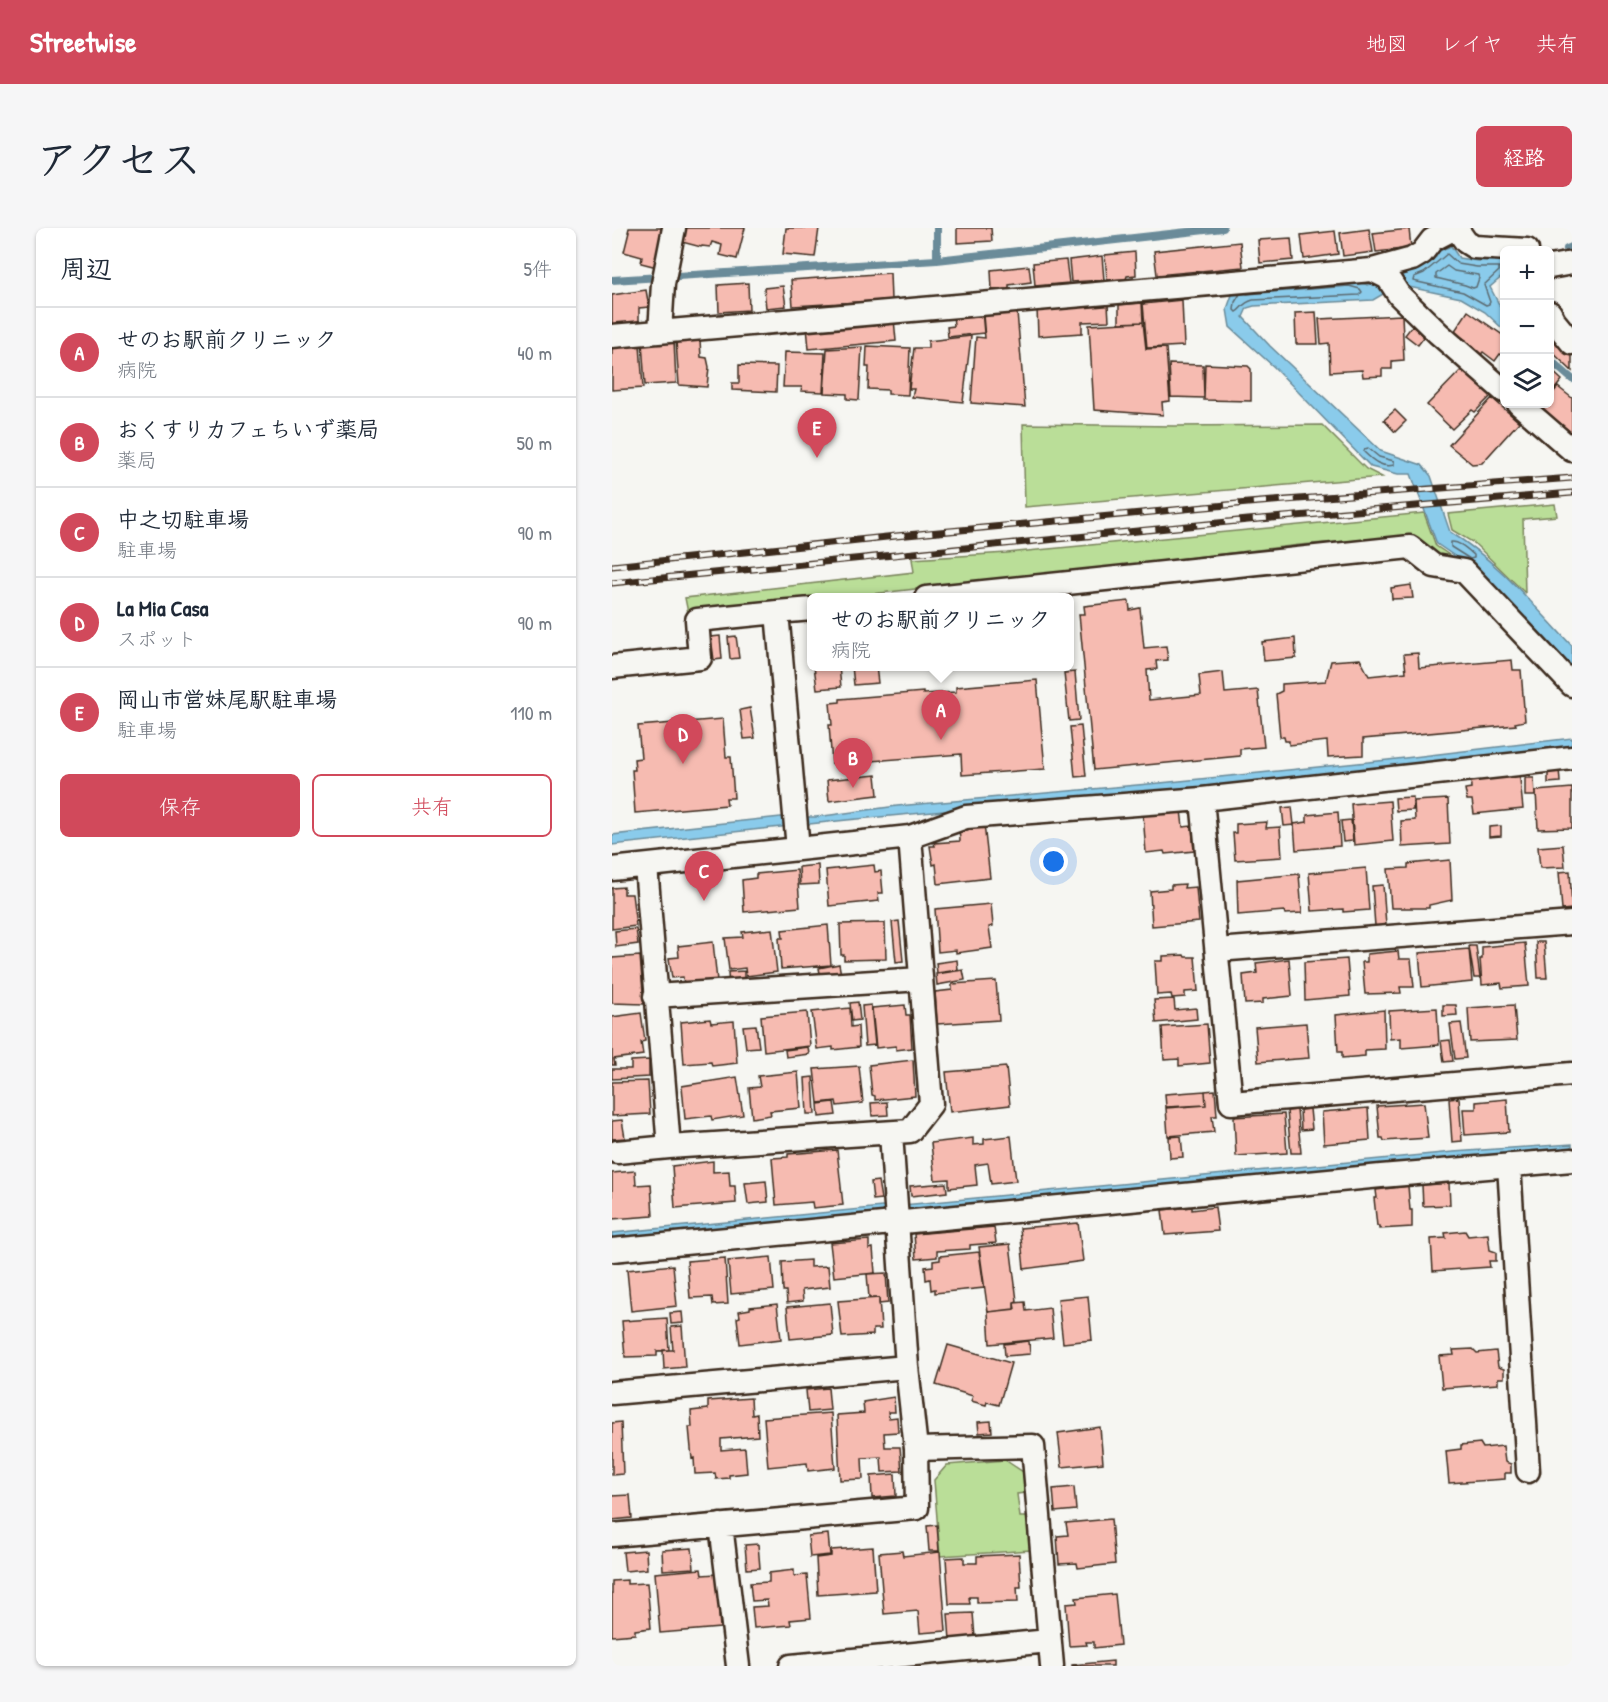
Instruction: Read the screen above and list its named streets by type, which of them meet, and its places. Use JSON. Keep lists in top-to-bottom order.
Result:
{
  "page": {
    "header": "Streetwise",
    "nav": ["地図", "レイヤ", "共有"],
    "title": "アクセス",
    "buttons": [
      "経路",
      ["保存", "共有"]
    ],
    "heading": ["周辺", "5件"],
    "map_buttons": ["+", "−"],
    "list": [
      {
        "mark": "A",
        "name": "せのお駅前クリニック",
        "note": "病院",
        "value": "40 m"
      },
      {
        "mark": "B",
        "name": "おくすりカフェちいず薬局",
        "note": "薬局",
        "value": "50 m"
      },
      {
        "mark": "C",
        "name": "中之切駐車場",
        "note": "駐車場",
        "value": "90 m"
      },
      {
        "mark": "D",
        "name": "La Mia Casa",
        "note": "スポット",
        "value": "90 m"
      },
      {
        "mark": "E",
        "name": "岡山市営妹尾駅駐車場",
        "note": "駐車場",
        "value": "110 m"
      }
    ],
    "pins": [
      "E",
      "A",
      "D",
      "B",
      "C"
    ],
    "popup": ["せのお駅前クリニック", "病院"]
  }
}
